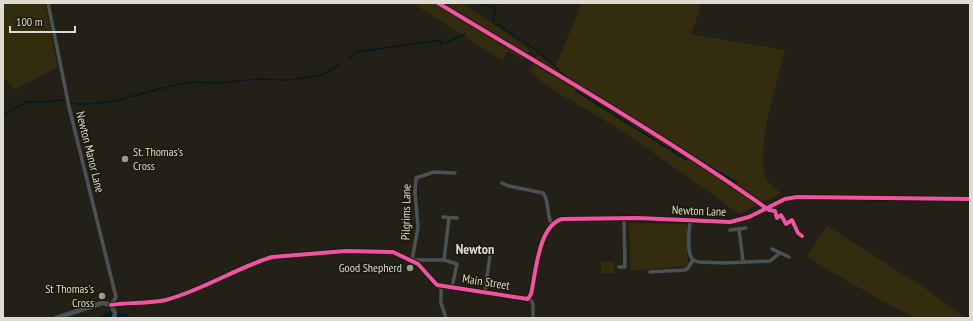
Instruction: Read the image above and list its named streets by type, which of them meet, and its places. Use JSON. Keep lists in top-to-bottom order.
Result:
{
  "streets": {
    "street": [
      "Newton Manor Lane",
      "Newton Lane",
      "Pilgrims Lane",
      "Main Street"
    ]
  },
  "districts": ["Newton"],
  "places": ["St. Thomas's Cross", "Good Shepherd", "St Thomas's Cross"],
  "scale_bar": "100 m"
}
